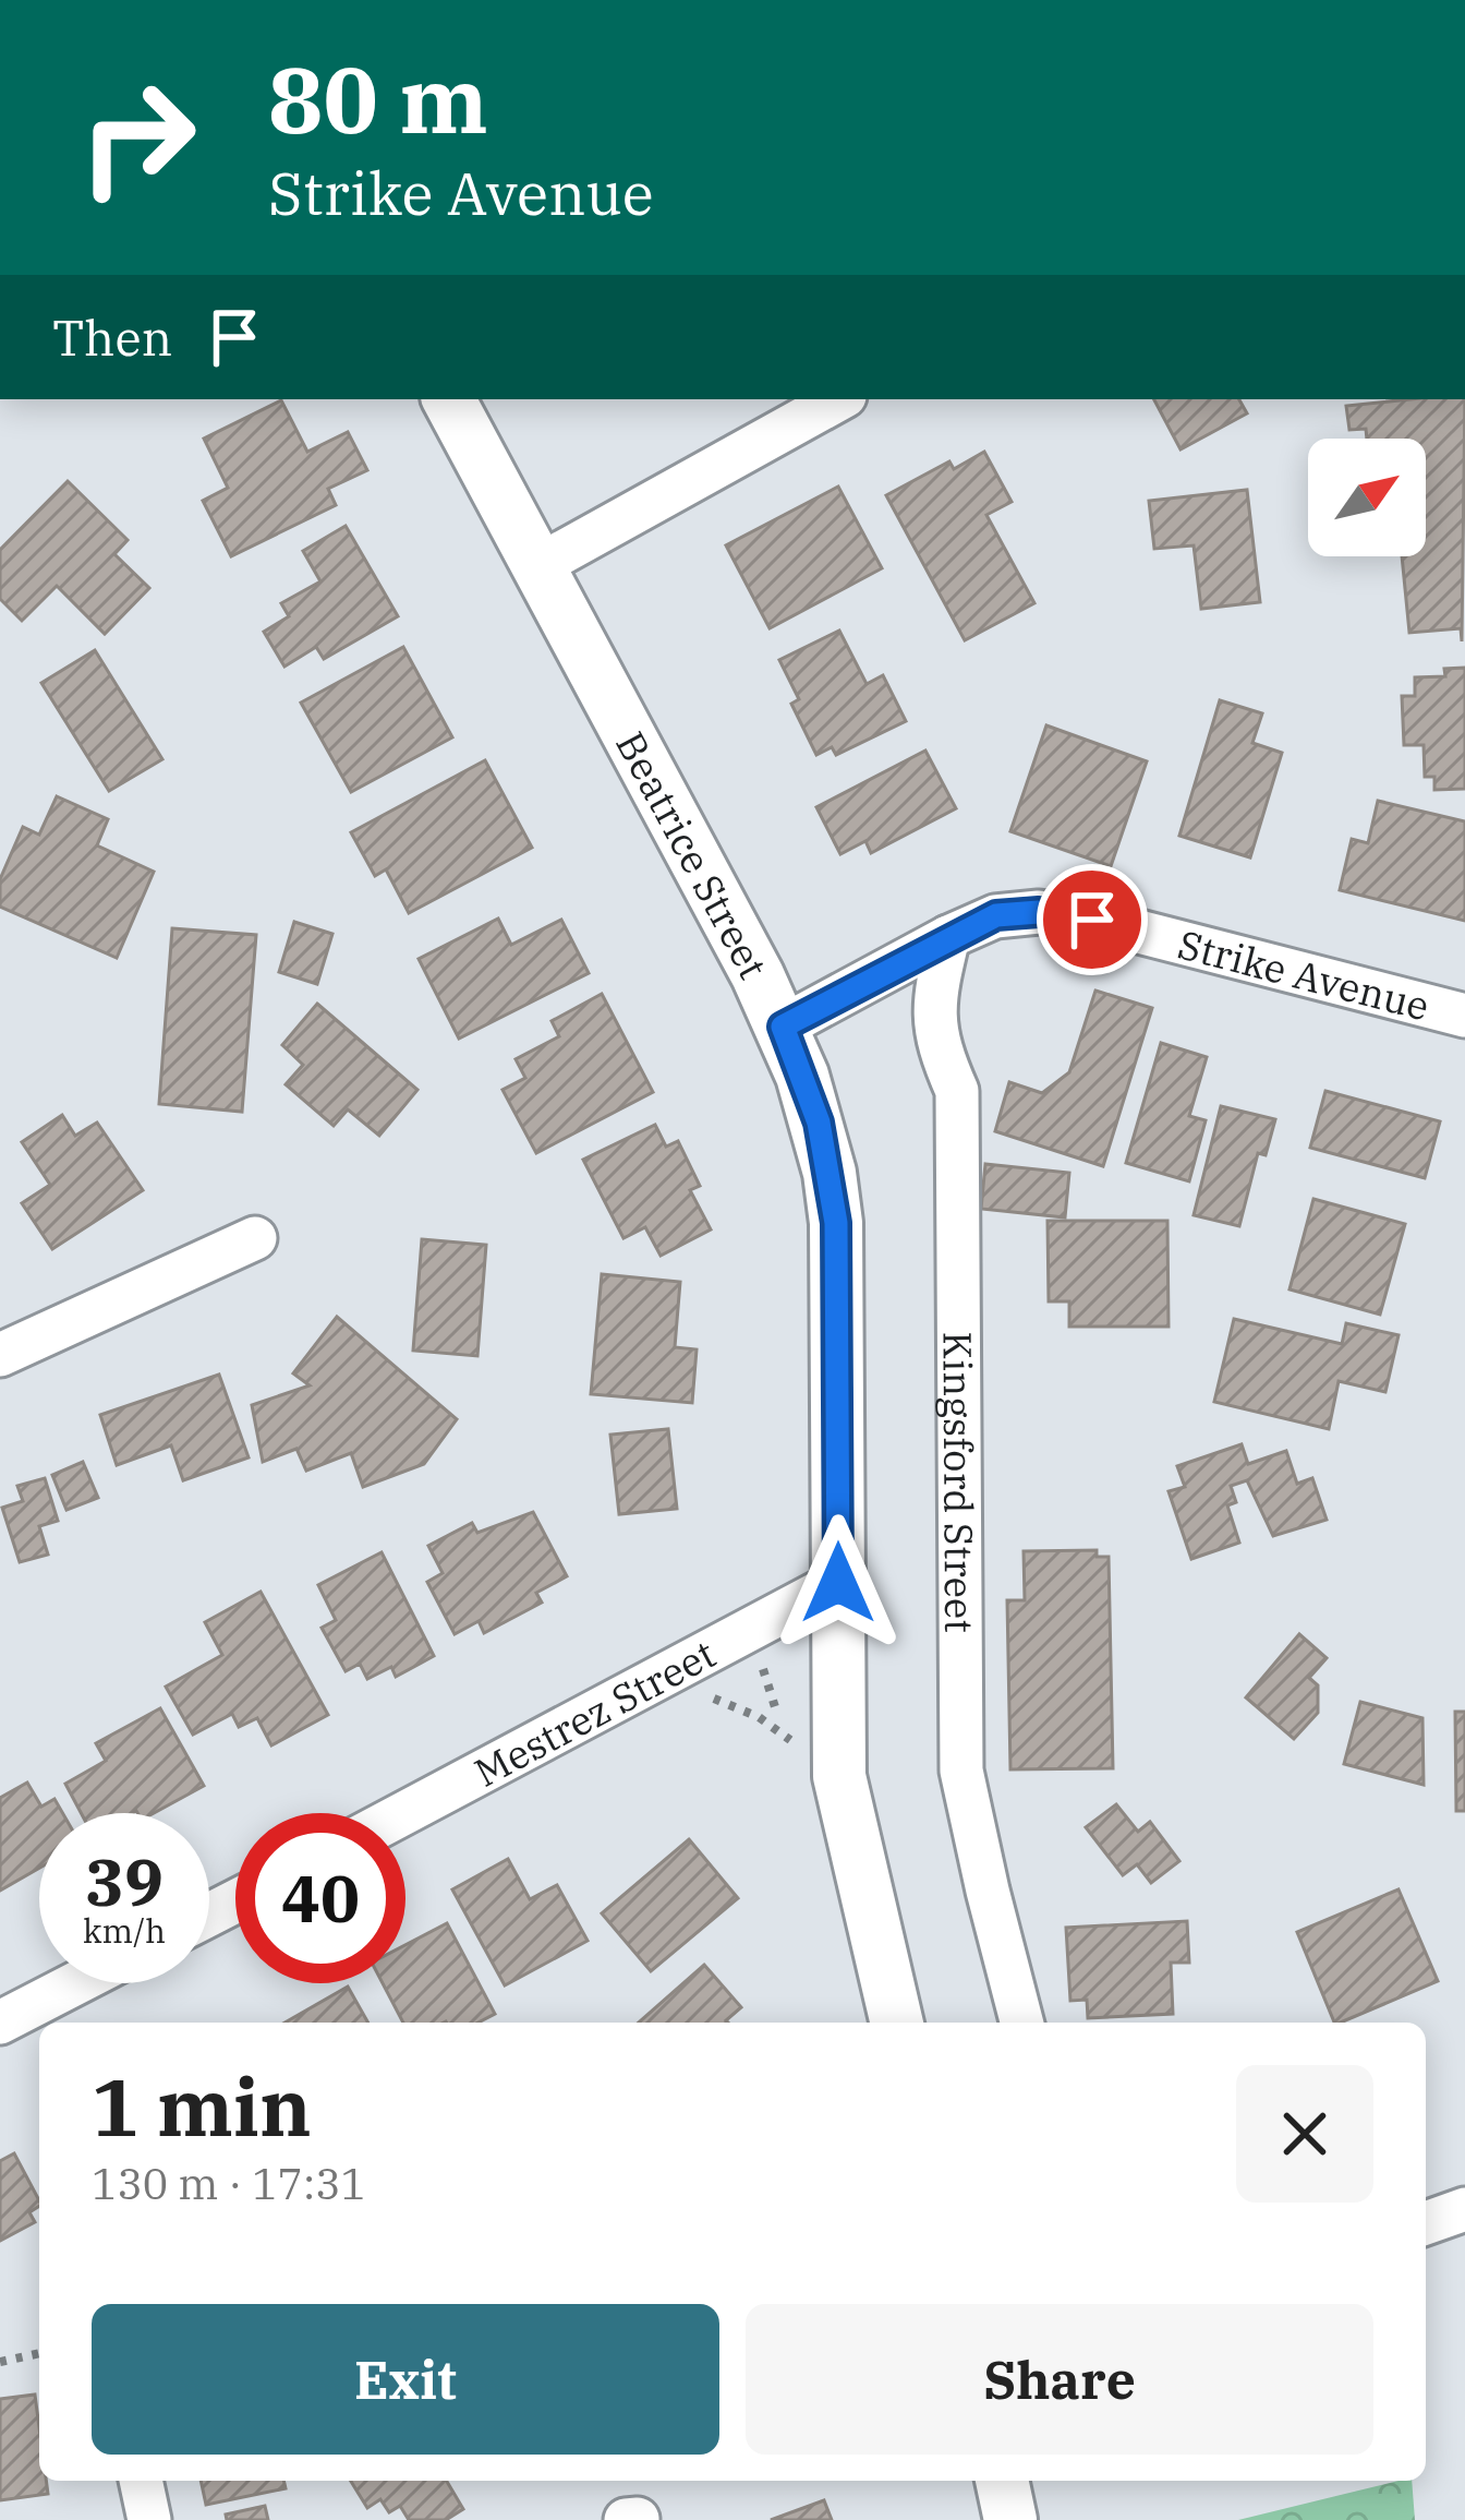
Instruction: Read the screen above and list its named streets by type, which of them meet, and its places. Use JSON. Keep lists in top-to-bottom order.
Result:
{
  "streets": {
    "street": [
      "Beatrice Street",
      "Strike Avenue",
      "Kingsford Street",
      "Mestrez Street"
    ]
  },
  "crossings": [
    ["Beatrice Street", "Strike Avenue"],
    ["Beatrice Street", "Mestrez Street"],
    ["Strike Avenue", "Kingsford Street"]
  ],
  "north": "top right",
  "page": {
    "turn": ["80 m", "Strike Avenue"],
    "then": "Then",
    "speed": "39 km/h",
    "limit": "40",
    "heading": ["1 min", "130 m · 17:31"],
    "buttons": ["Exit", "Share"]
  }
}
